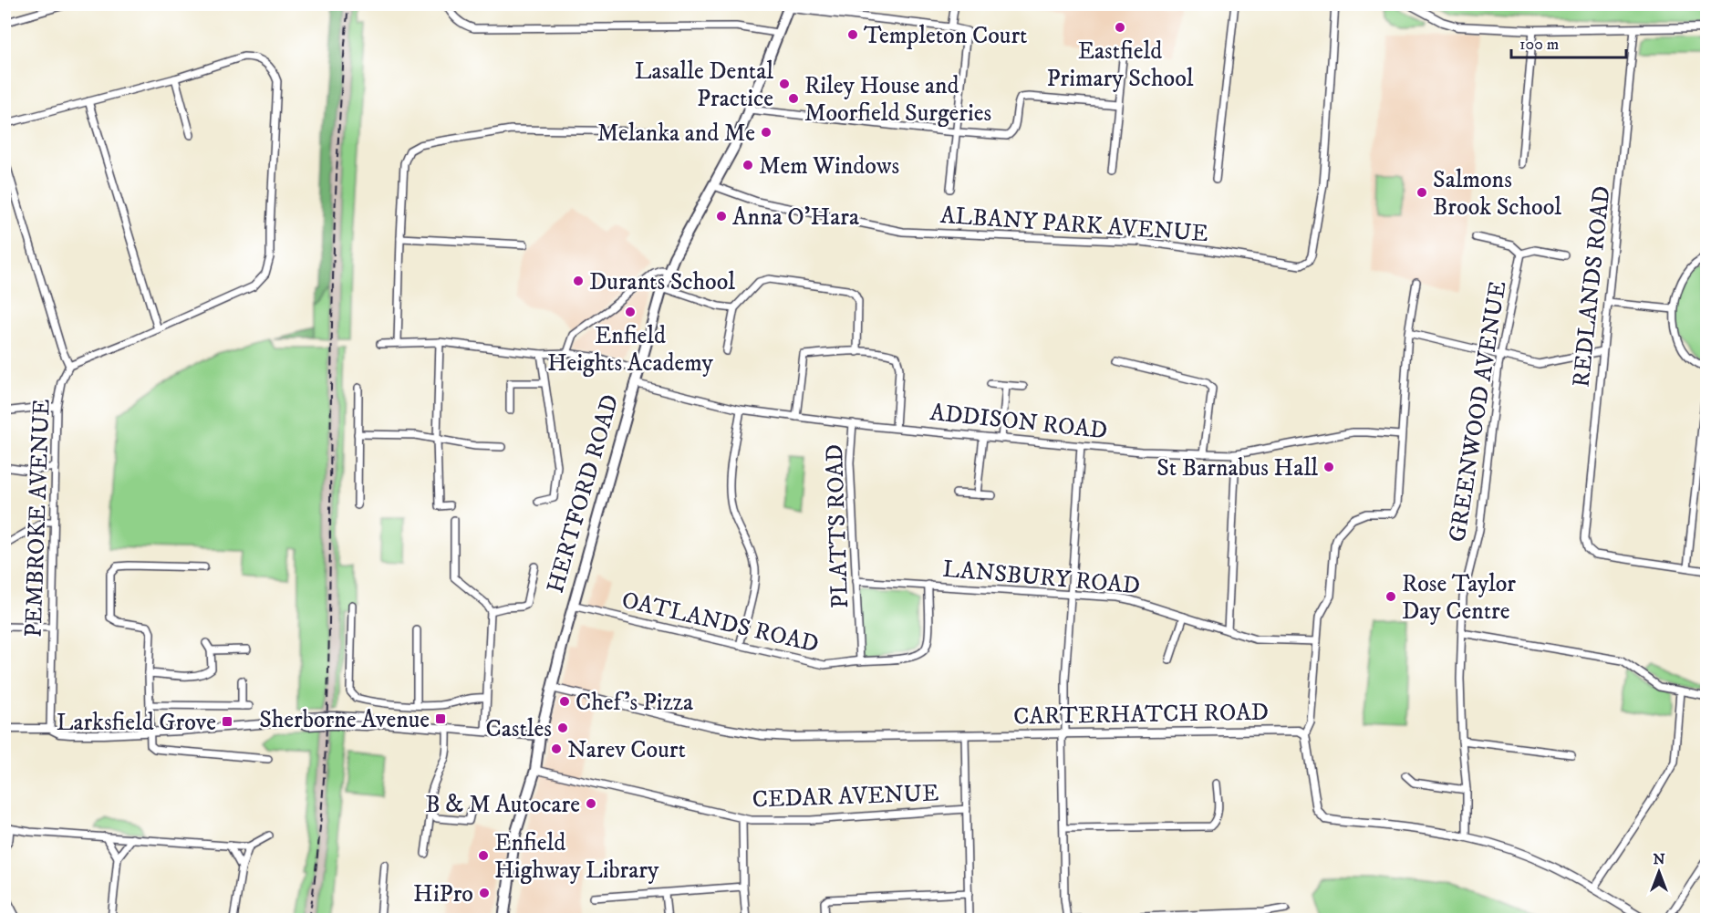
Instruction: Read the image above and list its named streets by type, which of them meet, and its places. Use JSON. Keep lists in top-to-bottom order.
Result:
{
  "streets": {
    "main road": ["HERTFORD ROAD"],
    "street": [
      "ALBANY PARK AVENUE",
      "REDLANDS ROAD",
      "GREENWOOD AVENUE",
      "ADDISON ROAD",
      "PEMBROKE AVENUE",
      "PLATTS ROAD",
      "LANSBURY ROAD",
      "OATLANDS ROAD",
      "CARTERHATCH ROAD",
      "CEDAR AVENUE"
    ]
  },
  "crossings": [
    ["ALBANY PARK AVENUE", "HERTFORD ROAD"],
    ["ADDISON ROAD", "HERTFORD ROAD"],
    ["ADDISON ROAD", "PLATTS ROAD"],
    ["HERTFORD ROAD", "OATLANDS ROAD"],
    ["HERTFORD ROAD", "CARTERHATCH ROAD"],
    ["HERTFORD ROAD", "CEDAR AVENUE"],
    ["PLATTS ROAD", "LANSBURY ROAD"],
    ["PLATTS ROAD", "OATLANDS ROAD"],
    ["LANSBURY ROAD", "OATLANDS ROAD"]
  ],
  "places": {
    "other": [
      "Eastfield Primary School",
      "Templeton Court",
      "Lasalle Dental Practice",
      "Riley House and Moorfield Surgeries",
      "Melanka and Me",
      "Mem Windows",
      "Salmons Brook School",
      "Anna O'Hara",
      "Durants School",
      "Enfield Heights Academy",
      "St Barnabus Hall",
      "Rose Taylor Day Centre",
      "Chef's Pizza",
      "Castles",
      "Narev Court",
      "B & M Autocare",
      "Enfield Highway Library",
      "HiPro"
    ],
    "transit": ["Sherborne Avenue", "Larksfield Grove"]
  },
  "scale_bar": "100 m",
  "north": "top"
}
